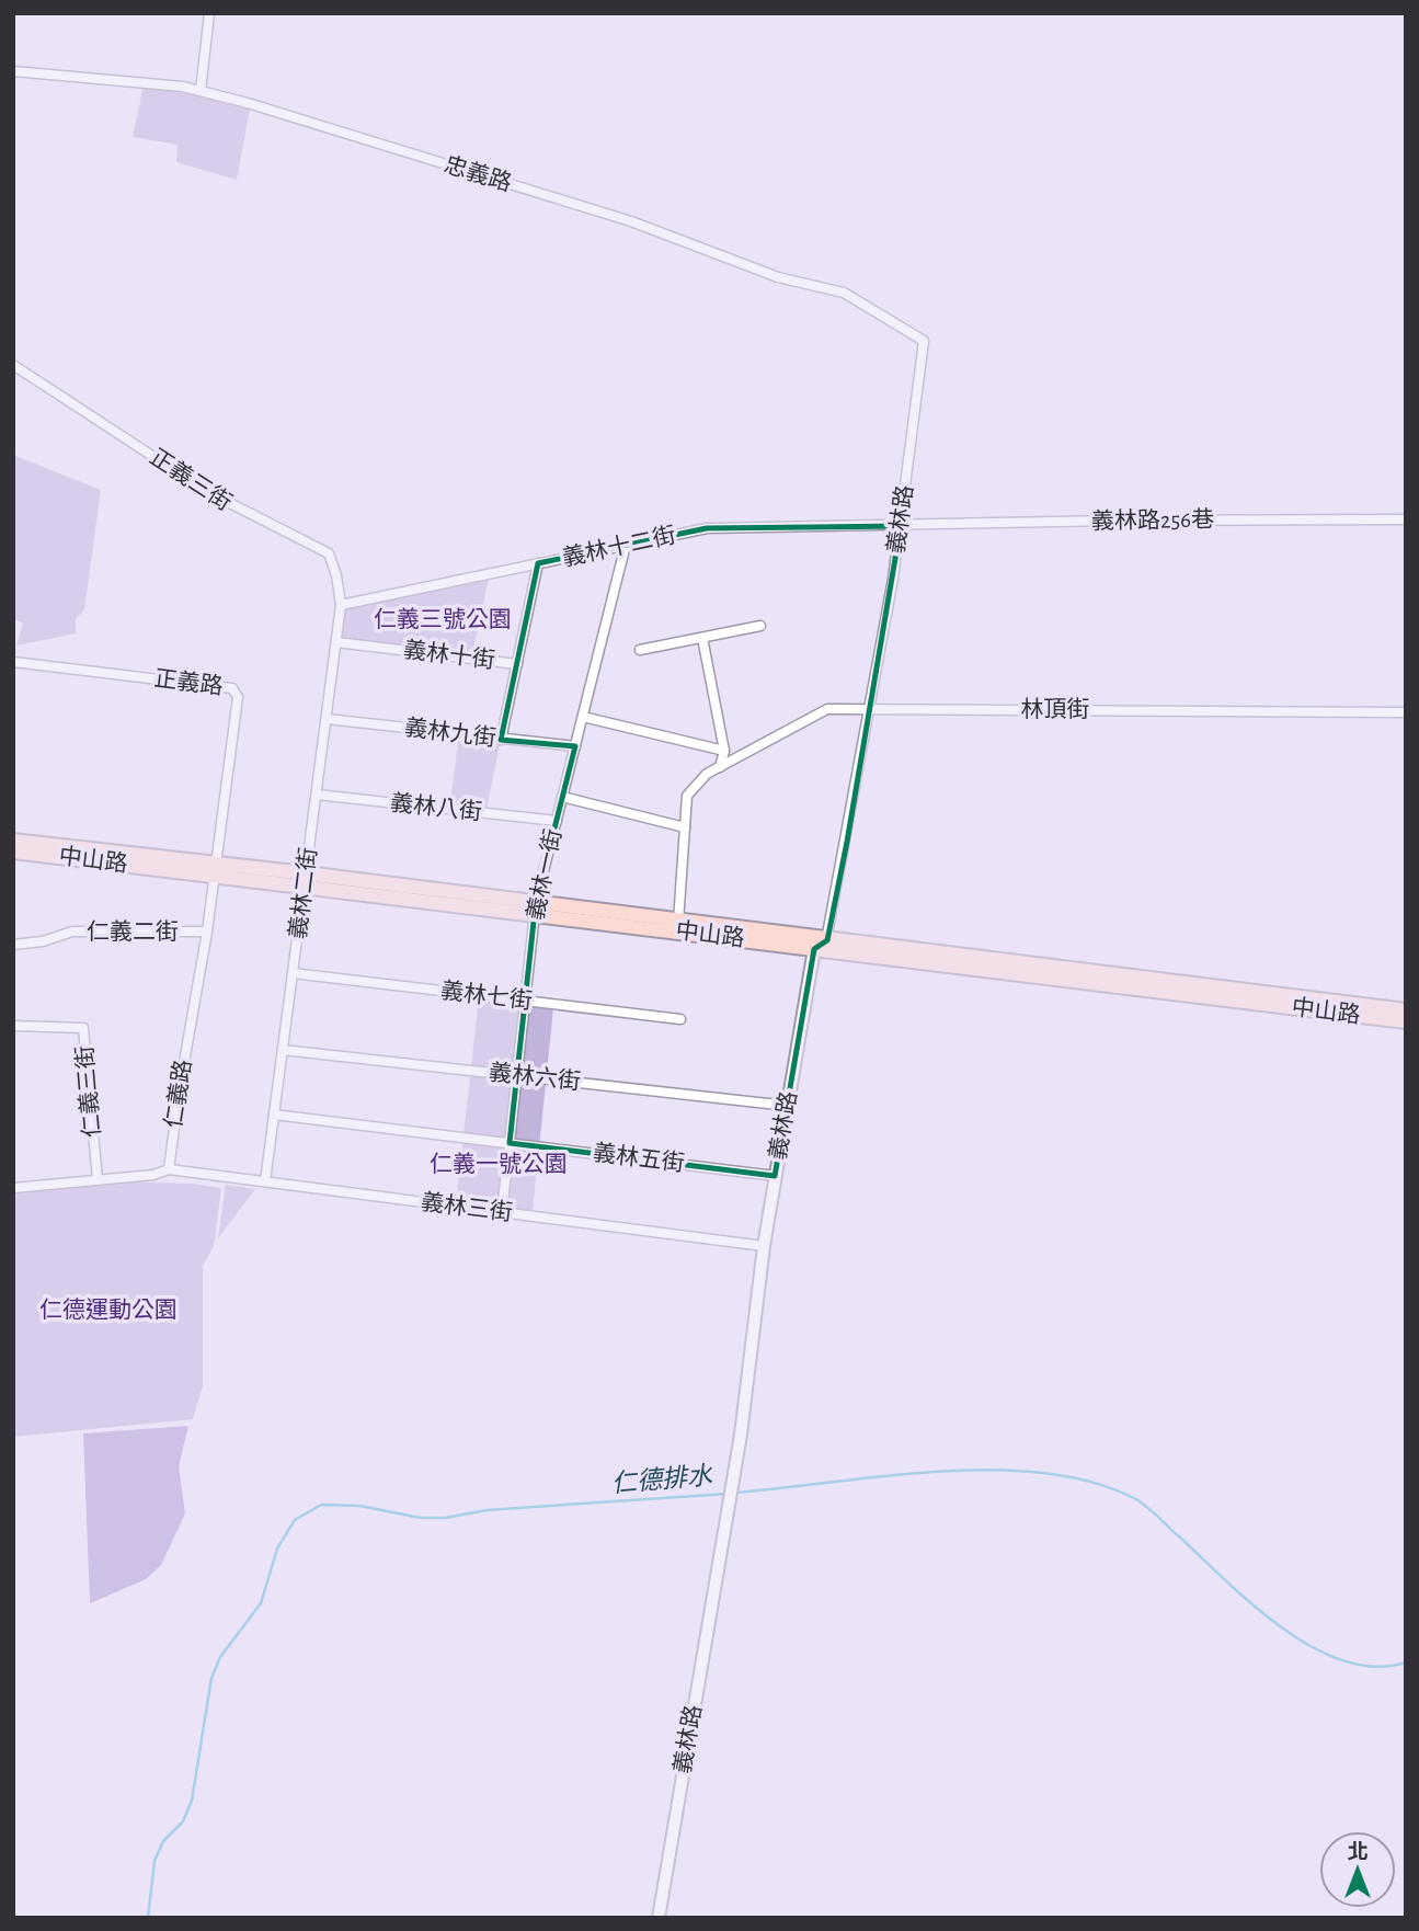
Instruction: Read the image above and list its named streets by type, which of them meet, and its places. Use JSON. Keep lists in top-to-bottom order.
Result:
{
  "streets": {
    "main road": ["中山路"],
    "street": [
      "忠義路",
      "正義三街",
      "義林路",
      "義林路256巷",
      "義林十二街",
      "義林十街",
      "正義路",
      "林頂街",
      "義林九街",
      "義林八街",
      "義林一街",
      "義林二街",
      "仁義二街",
      "義林七街",
      "義林六街",
      "仁義三街",
      "仁義路",
      "義林五街",
      "義林三街"
    ]
  },
  "crossings": [
    ["忠義路", "義林路"],
    ["正義三街", "義林十二街"],
    ["正義三街", "義林二街"],
    ["義林路", "義林路256巷"],
    ["義林路", "義林十二街"],
    ["義林路", "林頂街"],
    ["義林路", "中山路"],
    ["義林路", "義林六街"],
    ["義林路", "義林五街"],
    ["義林路", "義林三街"],
    ["義林路256巷", "義林十二街"],
    ["義林十二街", "義林一街"],
    ["義林十二街", "義林二街"],
    ["義林十街", "義林二街"],
    ["正義路", "中山路"],
    ["正義路", "仁義路"],
    ["林頂街", "中山路"],
    ["義林九街", "義林一街"],
    ["義林九街", "義林二街"],
    ["義林八街", "義林一街"],
    ["義林八街", "義林二街"],
    ["中山路", "義林一街"],
    ["中山路", "義林二街"],
    ["中山路", "仁義路"],
    ["義林一街", "義林七街"],
    ["義林一街", "義林六街"],
    ["義林一街", "義林五街"],
    ["義林一街", "義林三街"],
    ["義林二街", "義林七街"],
    ["義林二街", "義林六街"],
    ["義林二街", "義林五街"],
    ["義林二街", "義林三街"],
    ["仁義二街", "仁義路"],
    ["仁義路", "義林三街"]
  ],
  "water": ["仁德排水"],
  "parks": ["仁義三號公園", "仁義一號公園", "仁德運動公園"],
  "north": "top"
}
